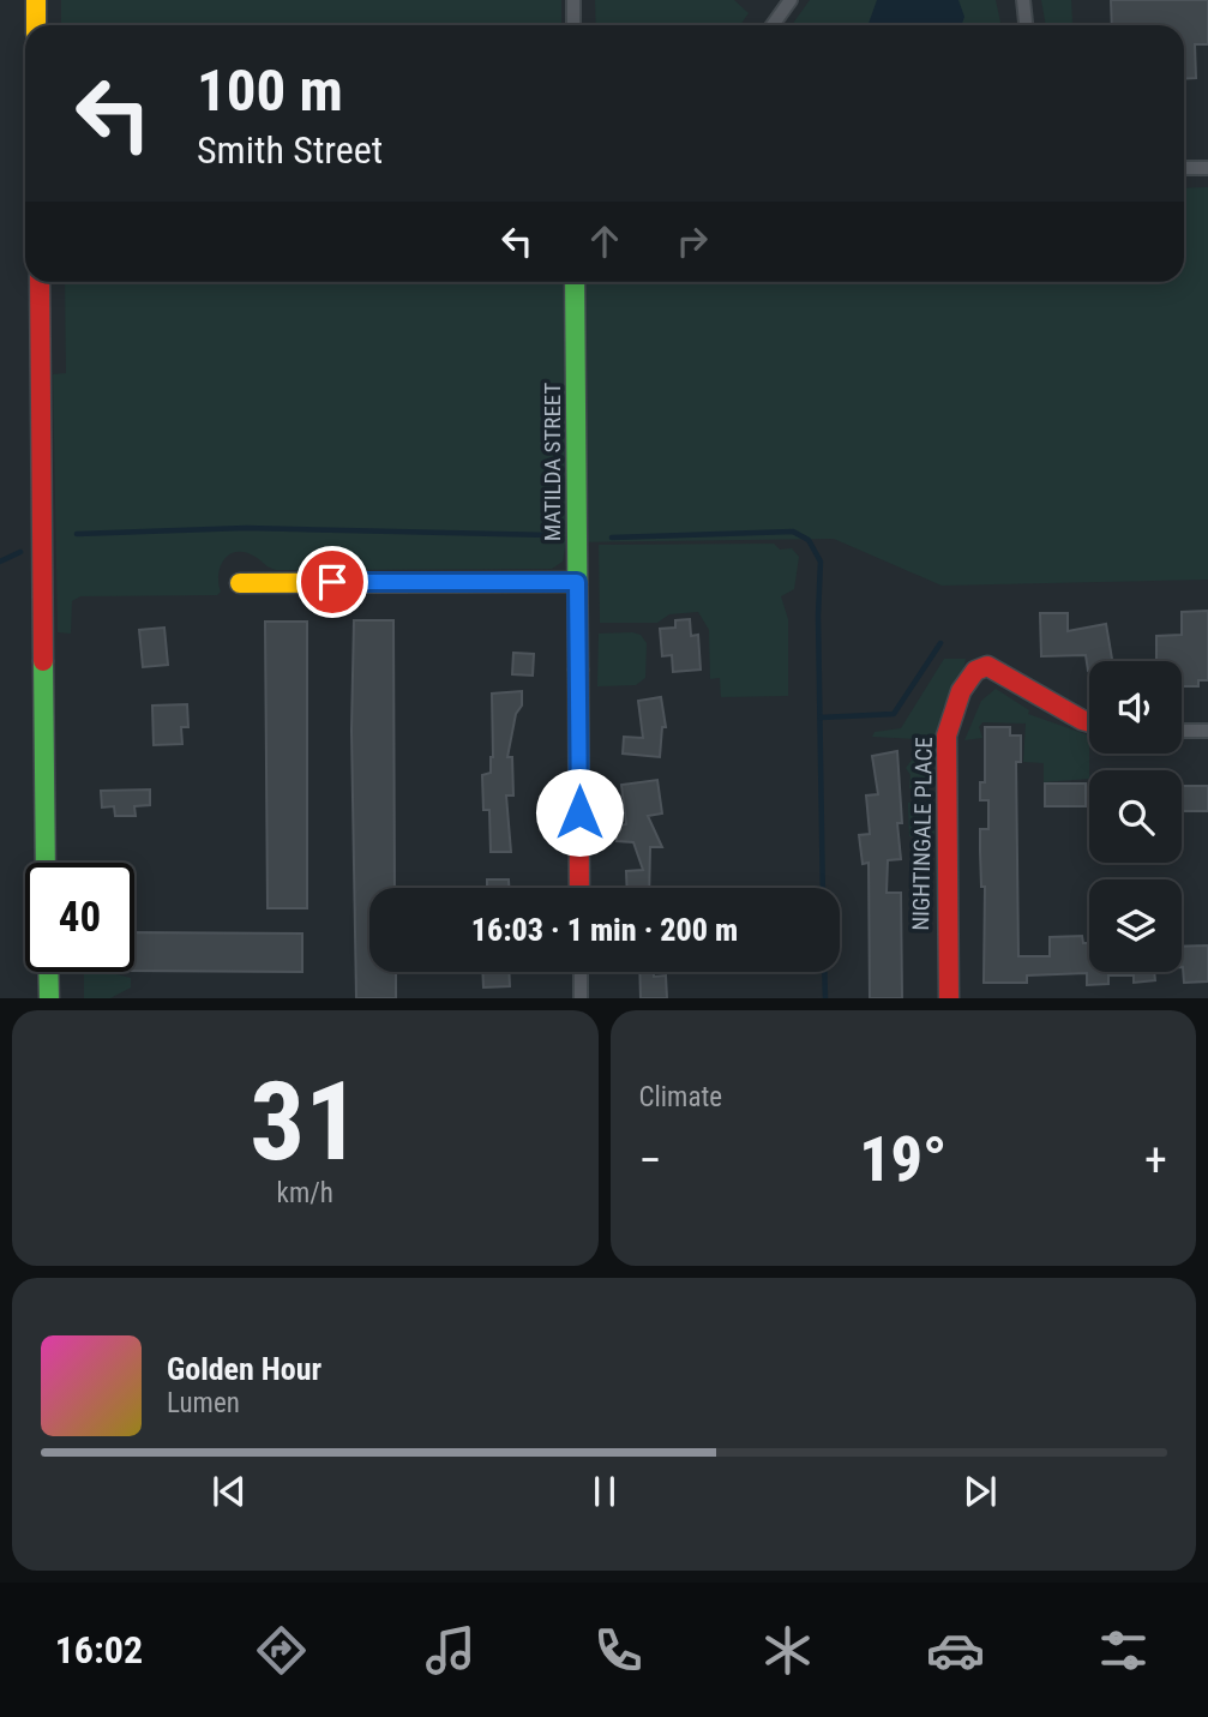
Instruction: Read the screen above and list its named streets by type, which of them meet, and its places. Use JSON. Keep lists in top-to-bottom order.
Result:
{
  "streets": {
    "street": ["MATILDA STREET", "NIGHTINGALE PLACE"]
  },
  "page": {
    "turn": ["100 m", "Smith Street"],
    "limit": "40",
    "trip": "16:03 · 1 min · 200 m",
    "tile": [
      ["31", "km/h"],
      "Climate"
    ],
    "heat": ["−", "19°", "+"],
    "song": ["Golden Hour", "Lumen"],
    "tabs": "16:02"
  }
}
